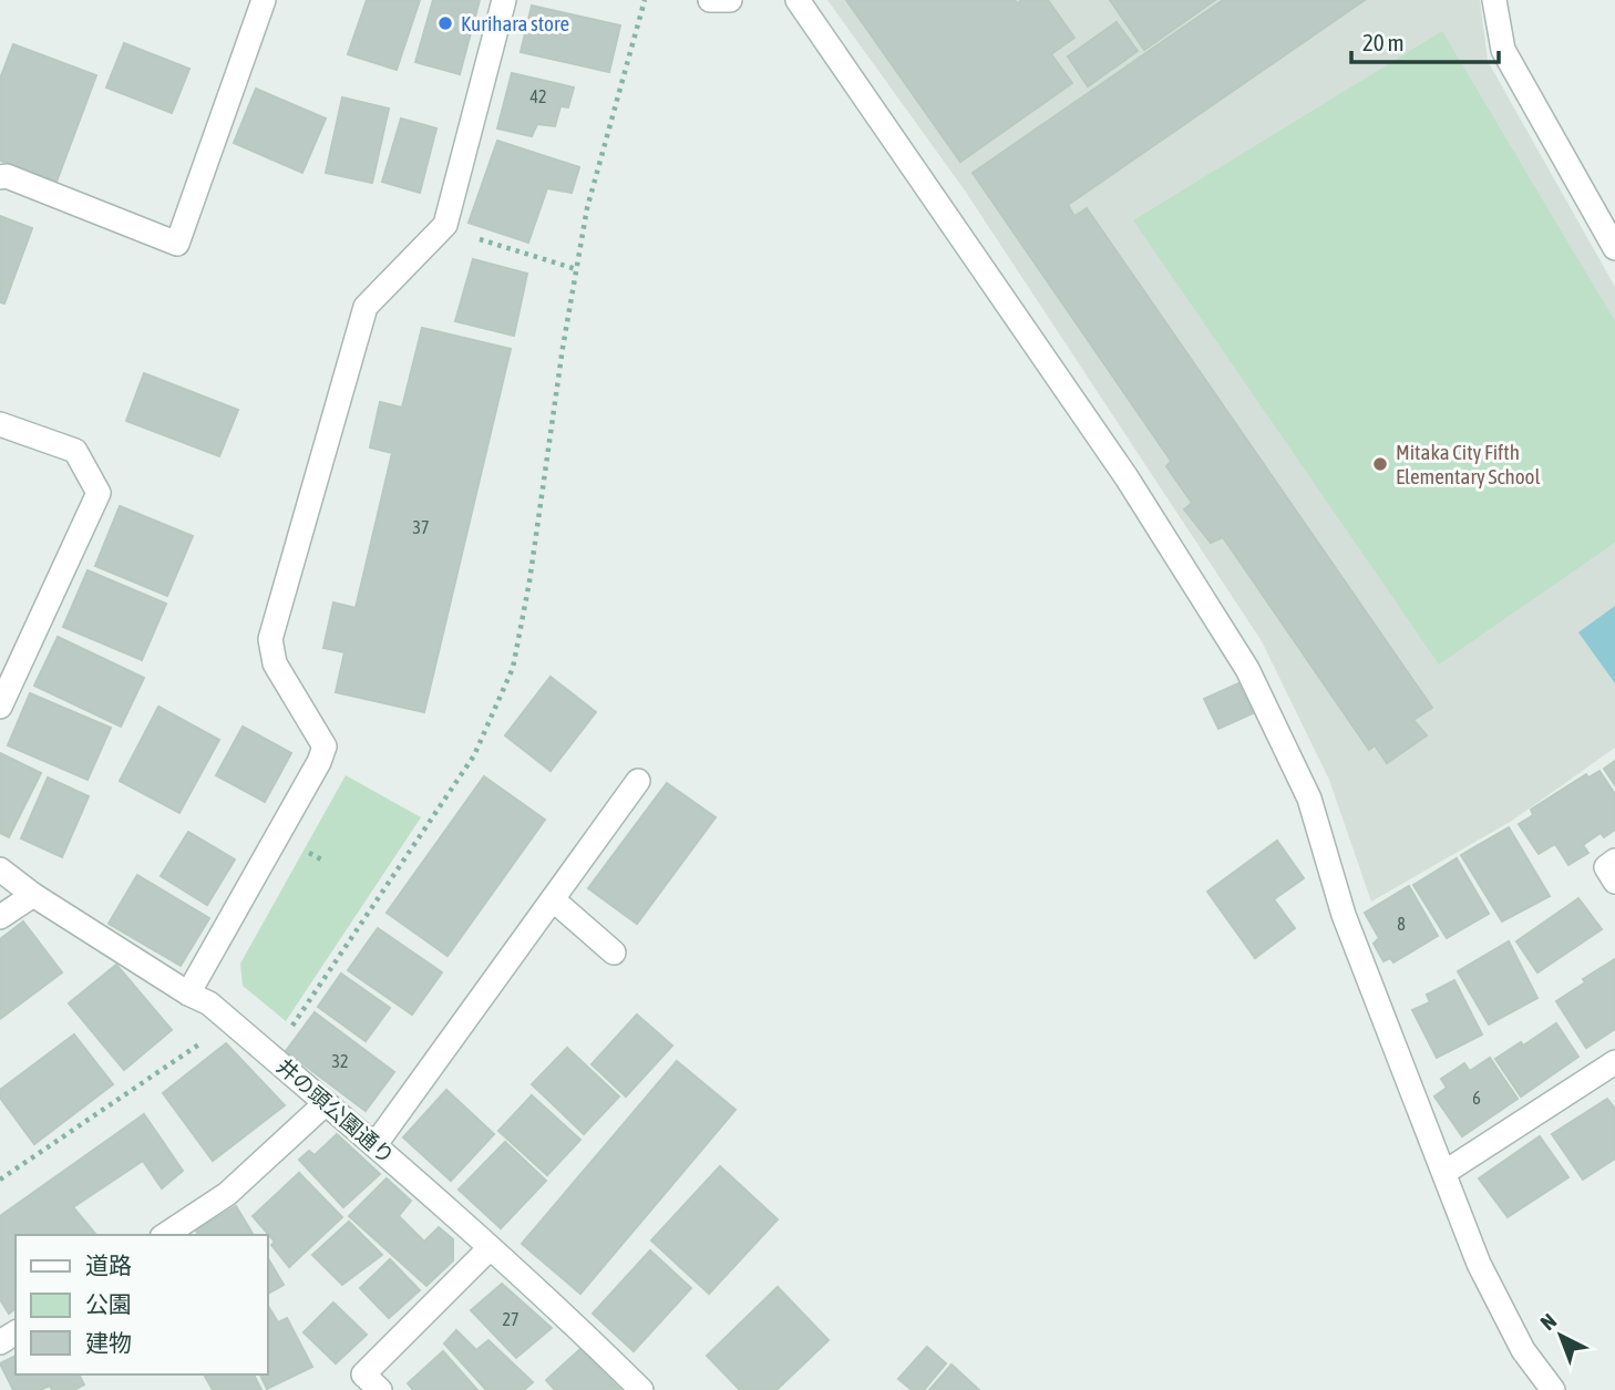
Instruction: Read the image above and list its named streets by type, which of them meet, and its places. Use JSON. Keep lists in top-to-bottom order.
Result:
{
  "streets": {
    "street": ["井の頭公園通り"]
  },
  "places": ["Kurihara store", "Mitaka City Fifth Elementary School"],
  "house_numbers": [
    "42",
    "37",
    "8",
    "32",
    "6",
    "27"
  ],
  "legend": ["道路", "公園", "建物"],
  "scale_bar": "20 m",
  "north": "top left"
}
